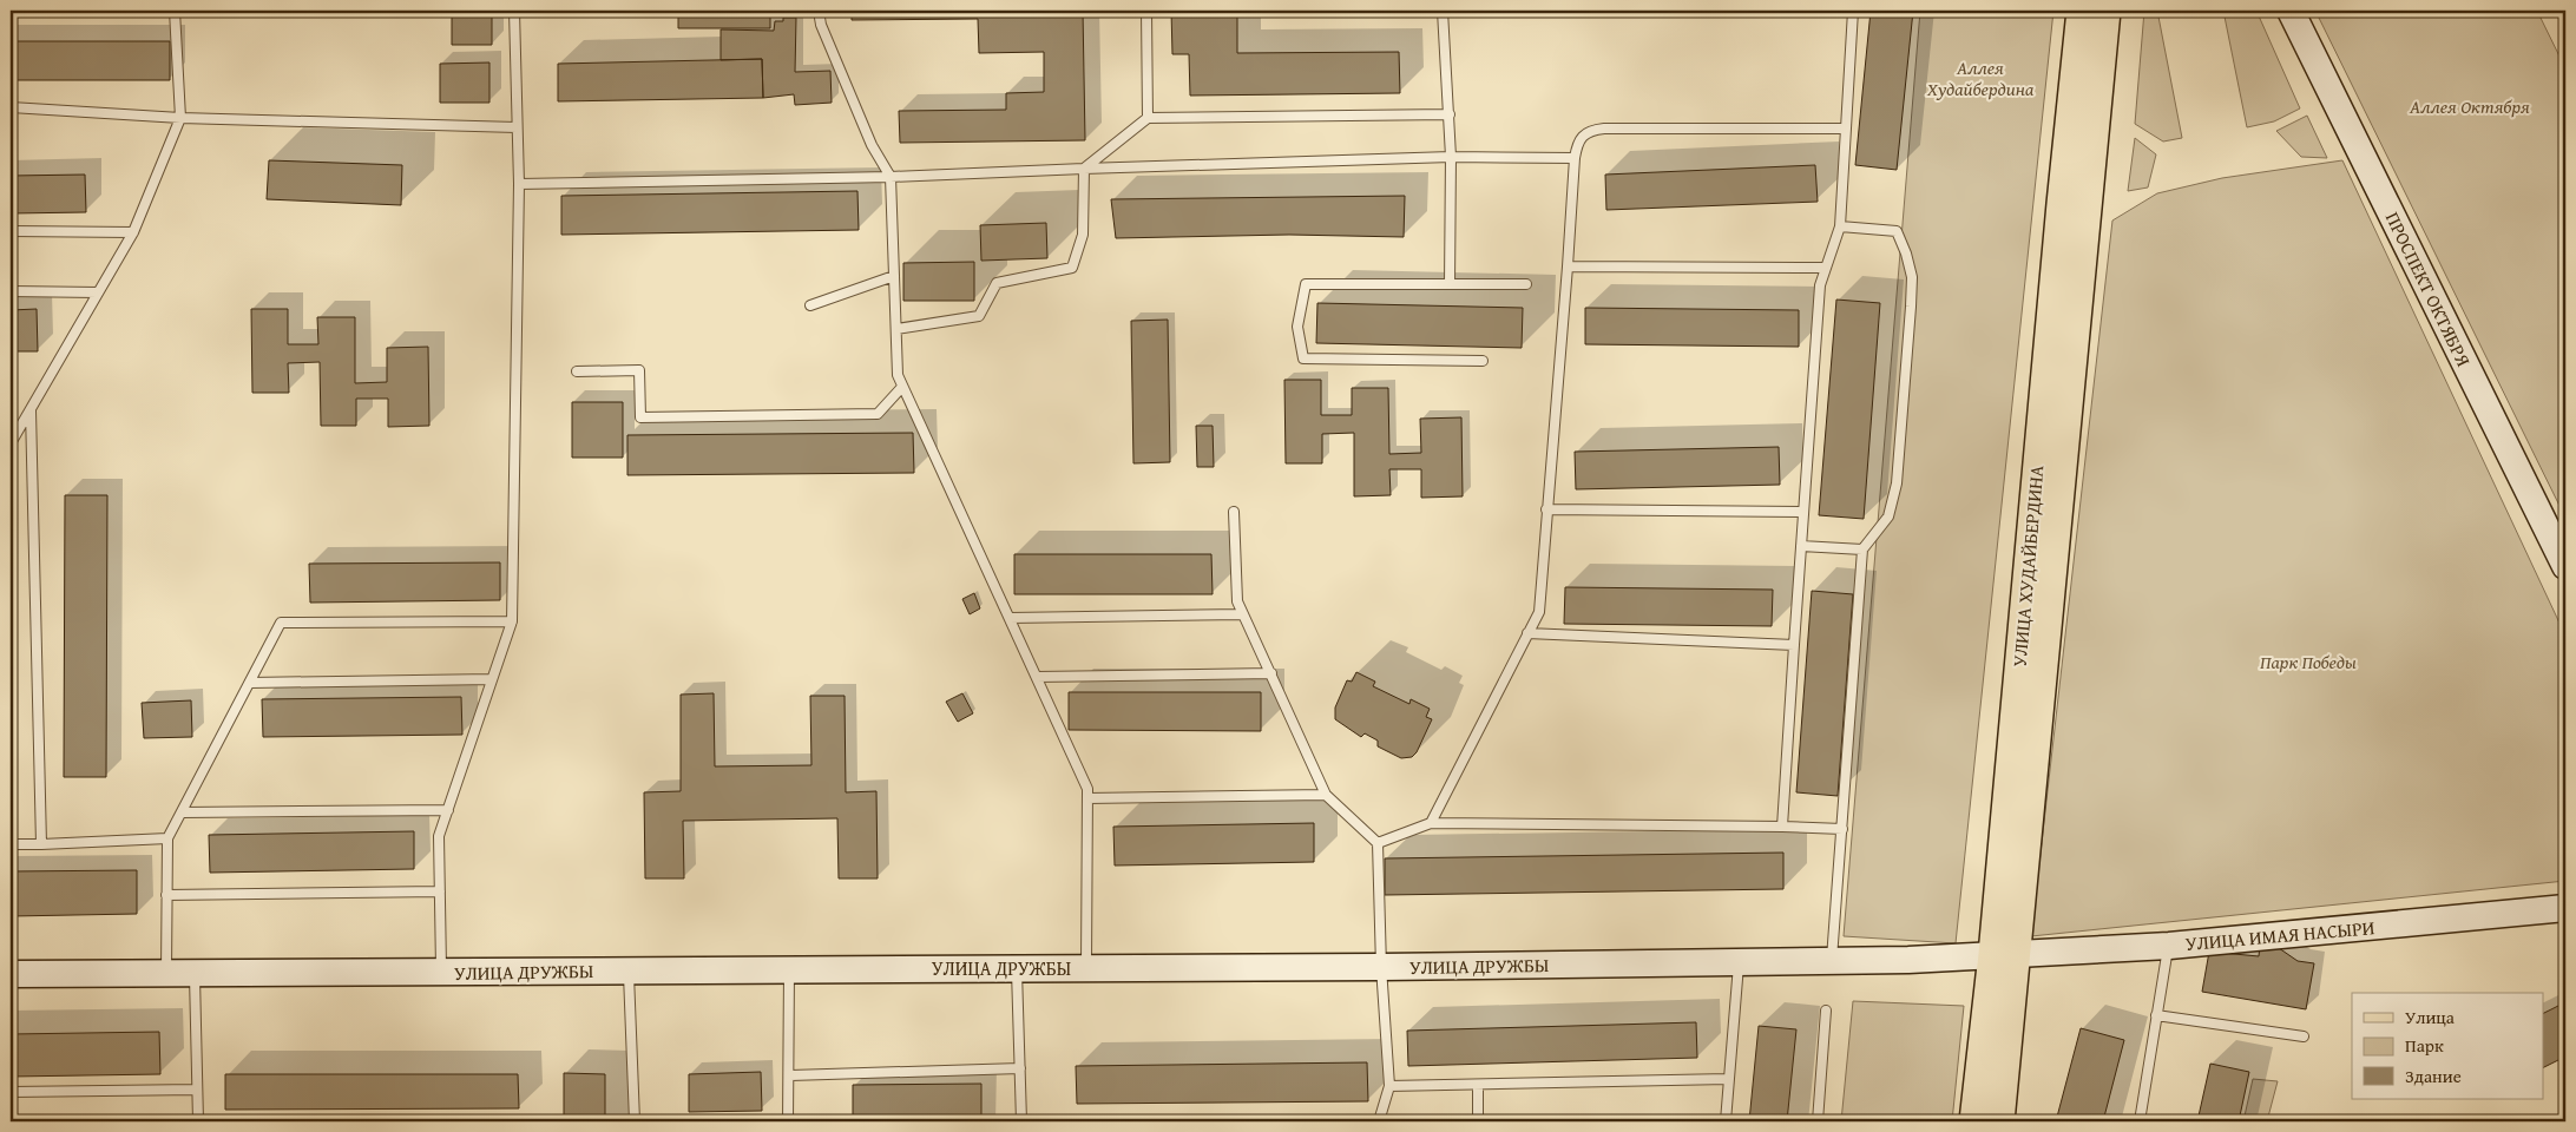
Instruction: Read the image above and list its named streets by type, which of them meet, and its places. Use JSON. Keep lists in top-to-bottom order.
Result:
{
  "streets": {
    "main road": [
      "ПРОСПЕКТ ОКТЯБРЯ",
      "УЛИЦА ХУДАЙБЕРДИНА",
      "УЛИЦА ИМАЯ НАСЫРИ",
      "УЛИЦА ДРУЖБЫ"
    ]
  },
  "crossings": [
    ["УЛИЦА ХУДАЙБЕРДИНА", "УЛИЦА ИМАЯ НАСЫРИ"],
    ["УЛИЦА ХУДАЙБЕРДИНА", "УЛИЦА ДРУЖБЫ"],
    ["УЛИЦА ИМАЯ НАСЫРИ", "УЛИЦА ДРУЖБЫ"]
  ],
  "parks": ["Аллея Худайбердина", "Аллея Октября", "Парк Победы"],
  "legend": ["Улица", "Парк", "Здание"]
}
